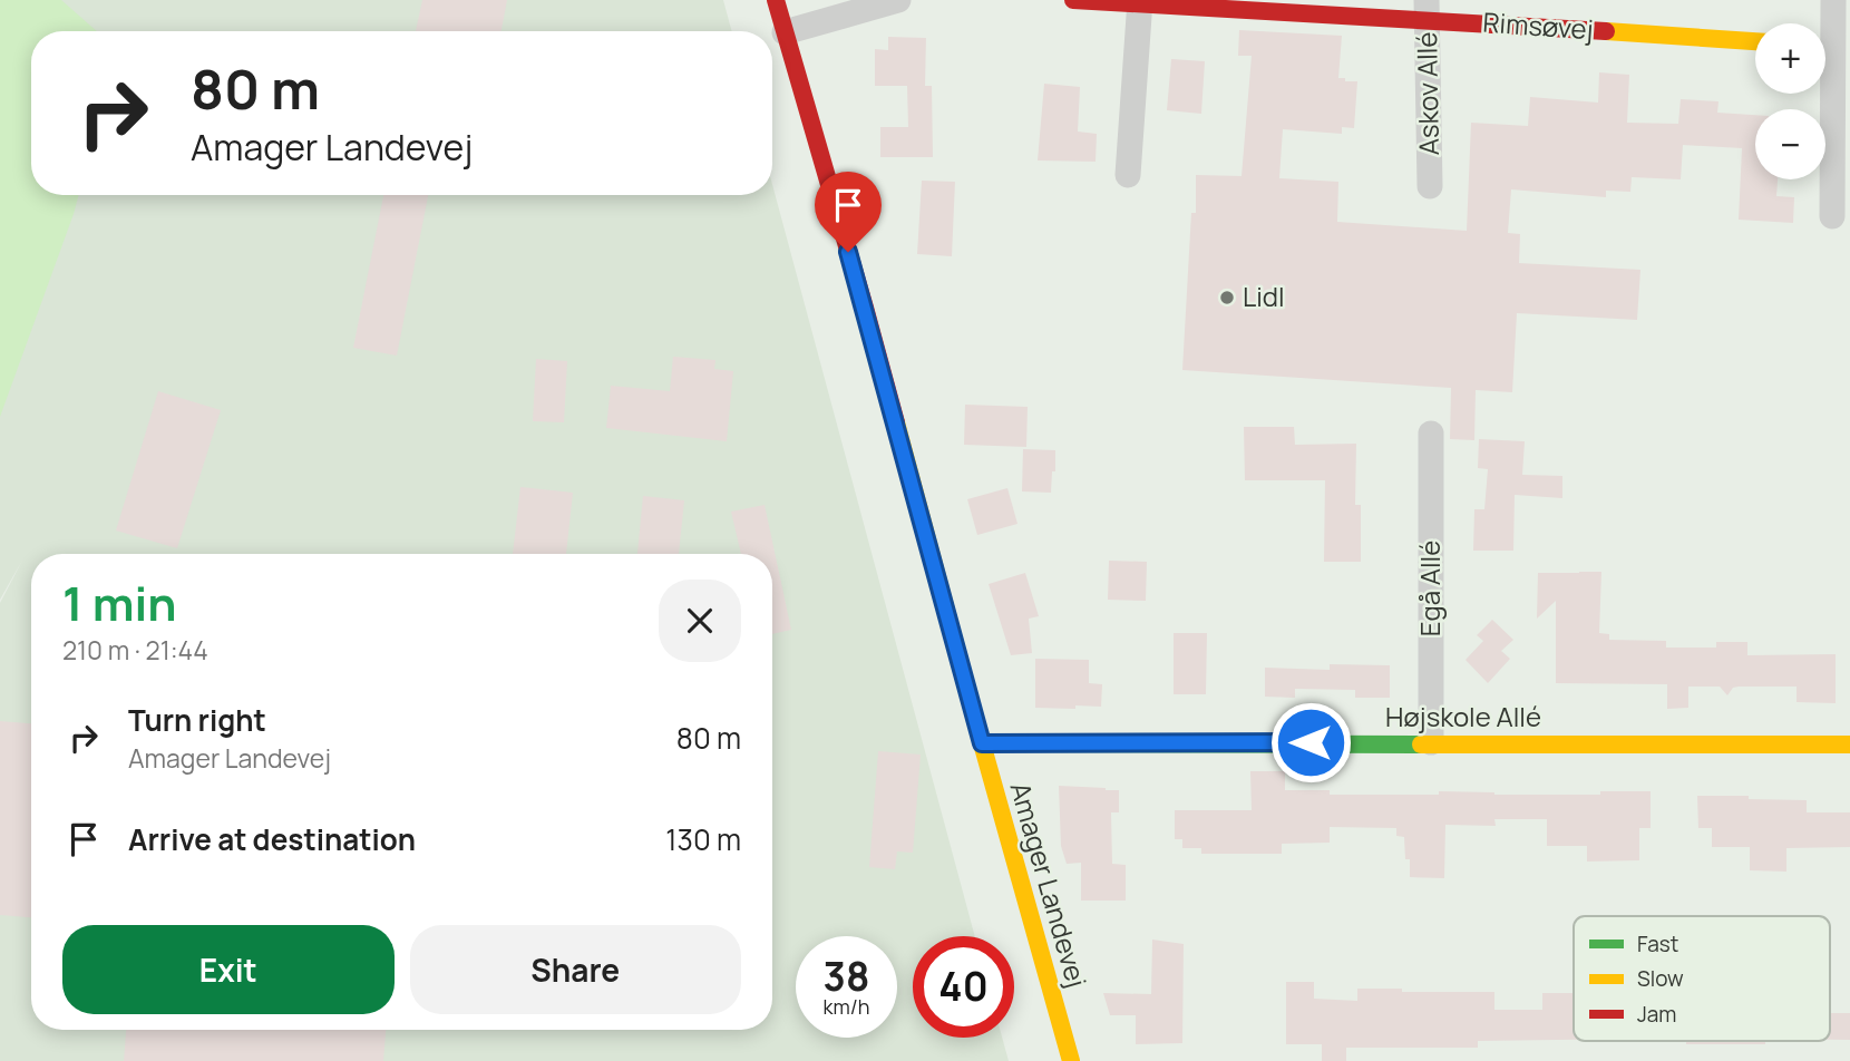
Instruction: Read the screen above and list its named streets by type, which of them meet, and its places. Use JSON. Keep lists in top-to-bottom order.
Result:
{
  "streets": {
    "street": [
      "Rimsøvej",
      "Askov Allé",
      "Egå Allé",
      "Højskole Allé",
      "Amager Landevej"
    ]
  },
  "crossings": [
    ["Rimsøvej", "Askov Allé"],
    ["Egå Allé", "Højskole Allé"],
    ["Højskole Allé", "Amager Landevej"]
  ],
  "places": ["Lidl"],
  "legend": ["Fast", "Slow", "Jam"],
  "page": {
    "map_buttons": ["+", "−"],
    "turn": ["80 m", "Amager Landevej"],
    "heading": ["1 min", "210 m · 21:44"],
    "list": [
      {
        "name": "Turn right",
        "note": "Amager Landevej",
        "value": "80 m"
      },
      {
        "name": "Arrive at destination",
        "value": "130 m"
      }
    ],
    "buttons": ["Exit", "Share"],
    "speed": "38 km/h",
    "limit": "40"
  }
}
